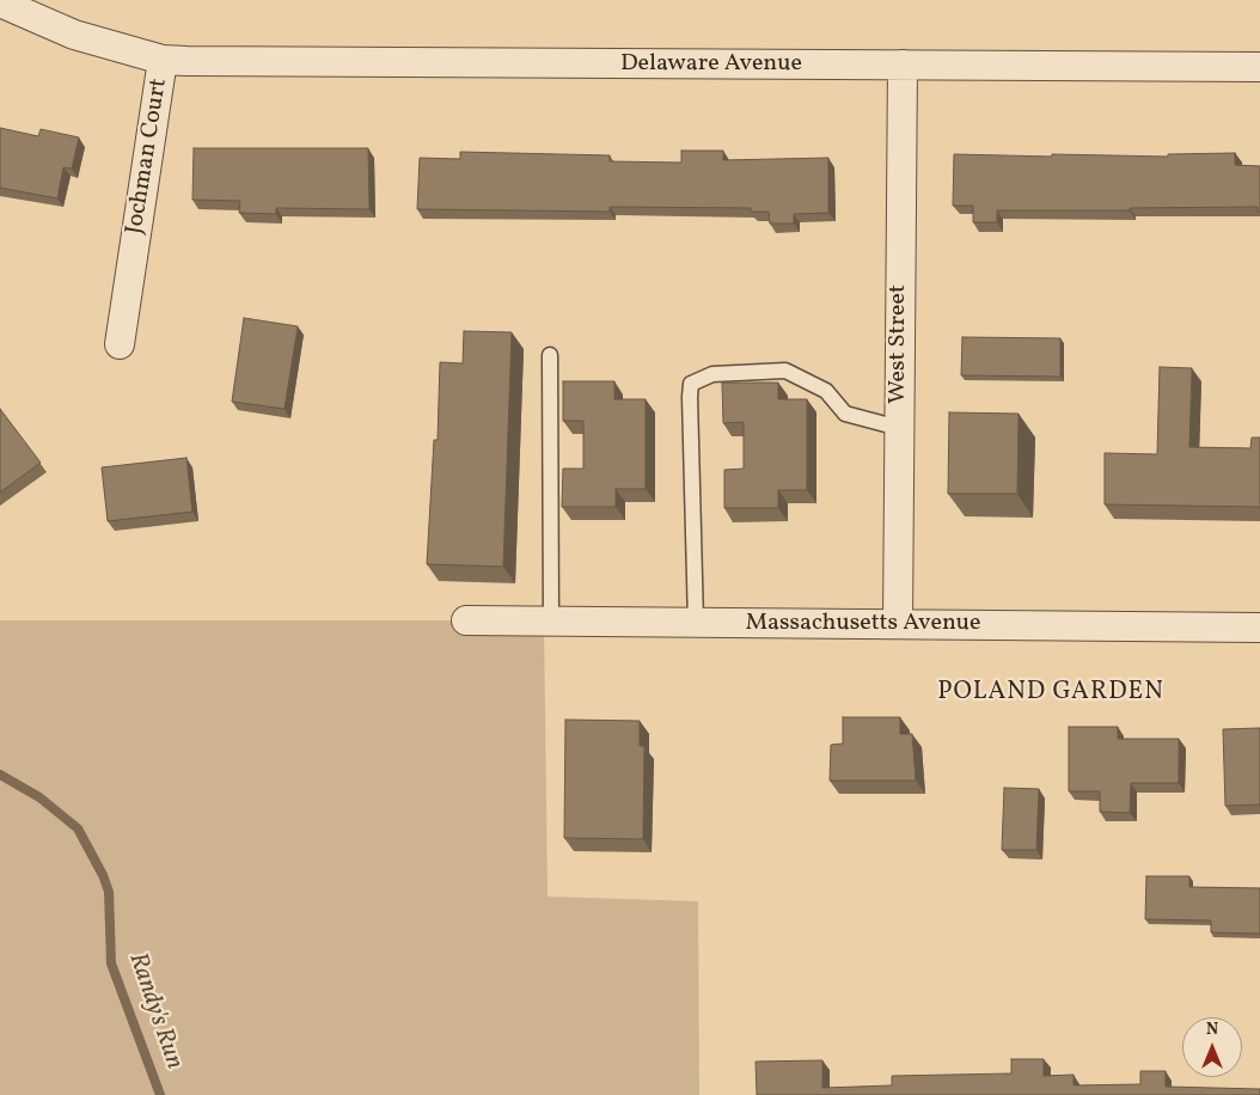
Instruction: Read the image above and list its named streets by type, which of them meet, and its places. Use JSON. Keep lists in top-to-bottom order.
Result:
{
  "streets": {
    "street": [
      "Delaware Avenue",
      "Jochman Court",
      "West Street",
      "Massachusetts Avenue"
    ]
  },
  "crossings": [
    ["Delaware Avenue", "Jochman Court"],
    ["Delaware Avenue", "West Street"],
    ["West Street", "Massachusetts Avenue"]
  ],
  "districts": ["POLAND GARDEN"],
  "water": ["Randy's Run"],
  "north": "top"
}
